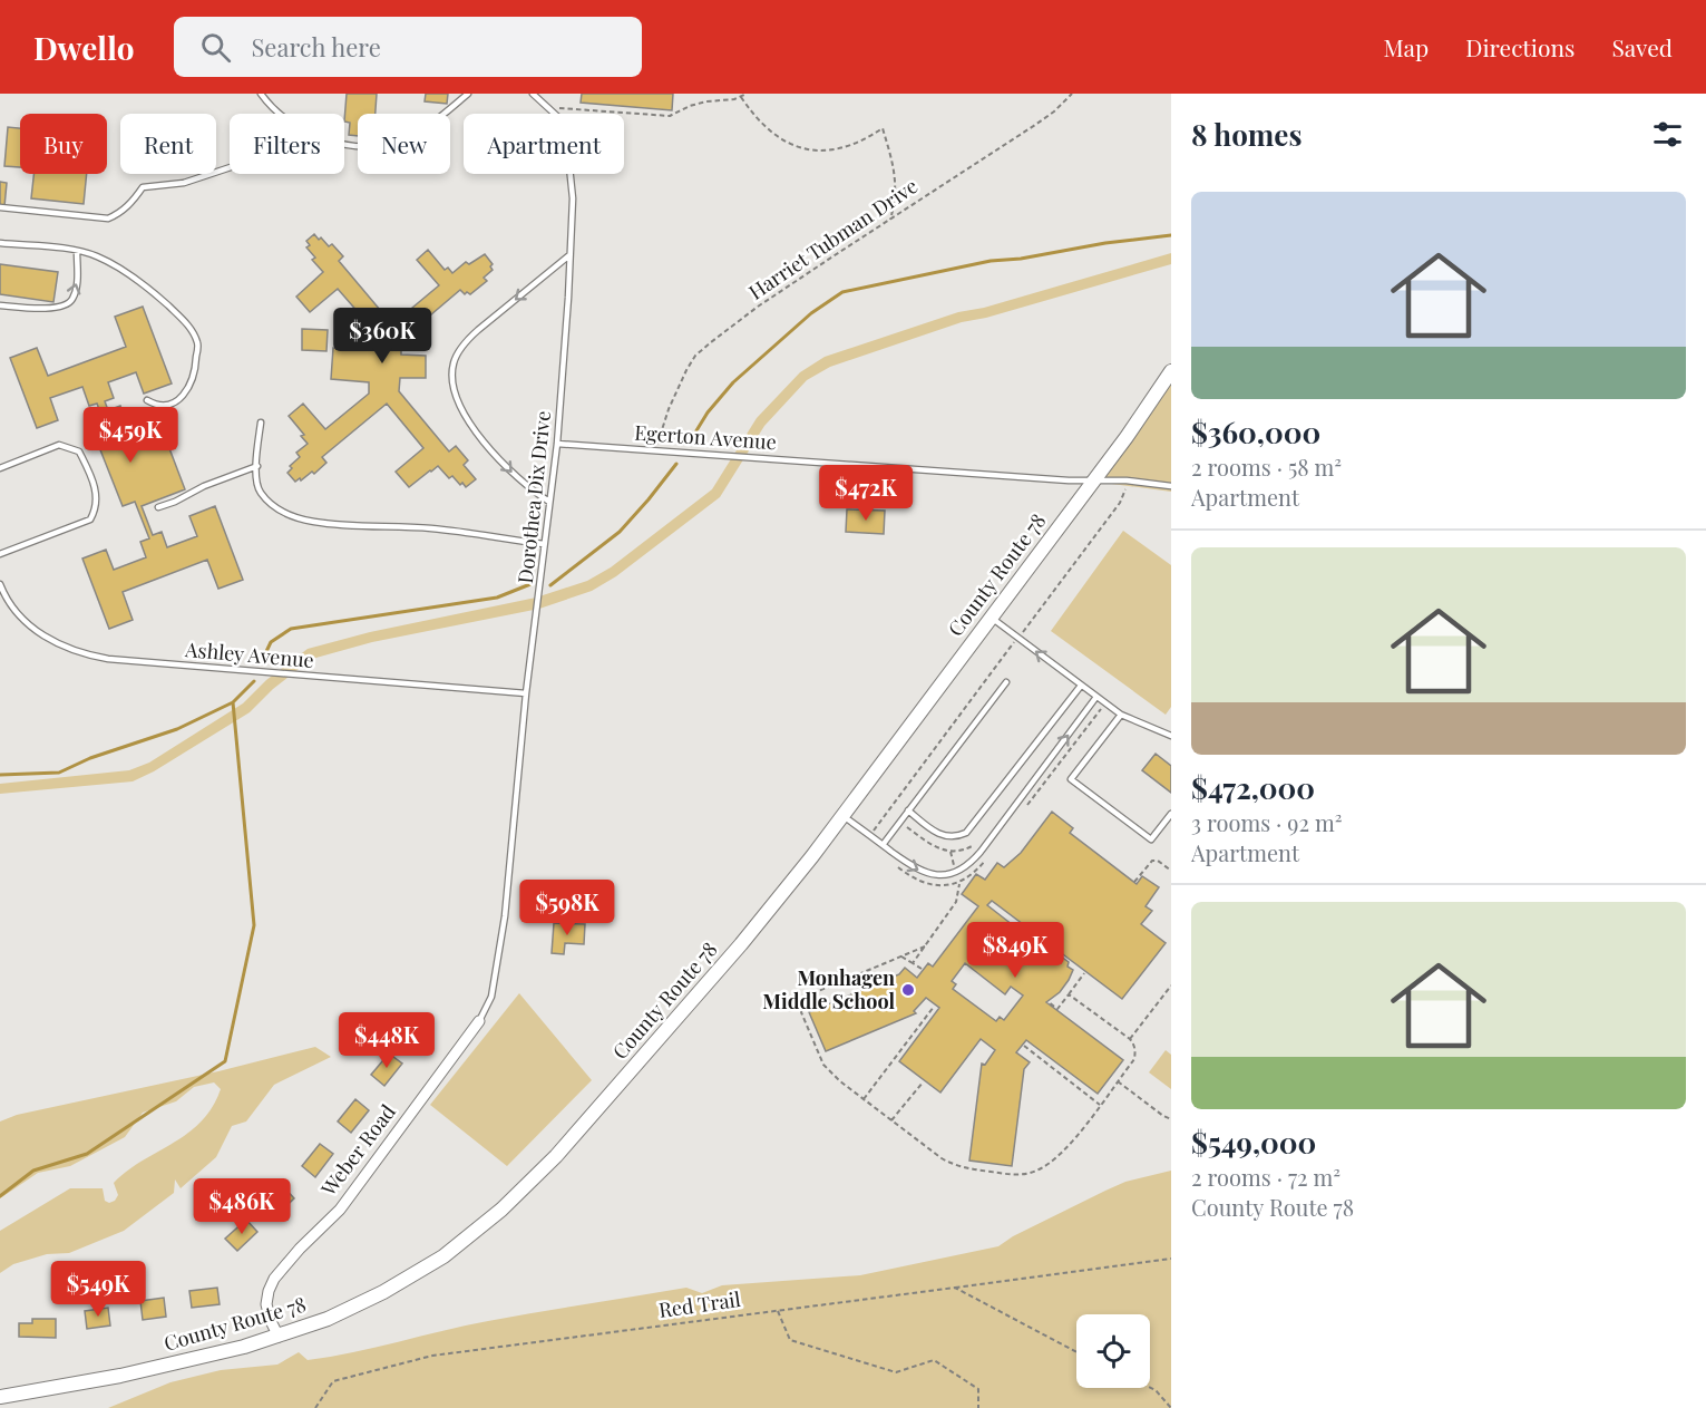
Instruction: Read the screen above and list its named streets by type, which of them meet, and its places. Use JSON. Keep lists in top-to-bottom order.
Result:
{
  "streets": {
    "street": ["County Route 78", "Weber Road"],
    "lane": ["Egerton Avenue", "Dorothea Dix Drive", "Ashley Avenue"],
    "path": ["Harriet Tubman Drive", "Red Trail"]
  },
  "crossings": [
    ["Harriet Tubman Drive", "Egerton Avenue"],
    ["Egerton Avenue", "Dorothea Dix Drive"],
    ["Egerton Avenue", "County Route 78"],
    ["Dorothea Dix Drive", "Ashley Avenue"],
    ["Dorothea Dix Drive", "Weber Road"],
    ["County Route 78", "Weber Road"]
  ],
  "places": ["Monhagen Middle School"],
  "page": {
    "header": "Dwello",
    "search": "Search here",
    "nav": ["Map", "Directions", "Saved"],
    "heading": "8 homes",
    "chip": [
      "Buy",
      "Rent",
      "Filters",
      "New",
      "Apartment"
    ],
    "list": [
      {
        "name": "$360,000",
        "note": "2 rooms · 58 m² · Apartment"
      },
      {
        "name": "$472,000",
        "note": "3 rooms · 92 m² · Apartment"
      },
      {
        "name": "$549,000",
        "note": "2 rooms · 72 m² · County Route 78"
      }
    ],
    "price": [
      "$360K",
      "$459K",
      "$472K",
      "$598K",
      "$849K",
      "$448K",
      "$486K",
      "$549K"
    ]
  }
}
